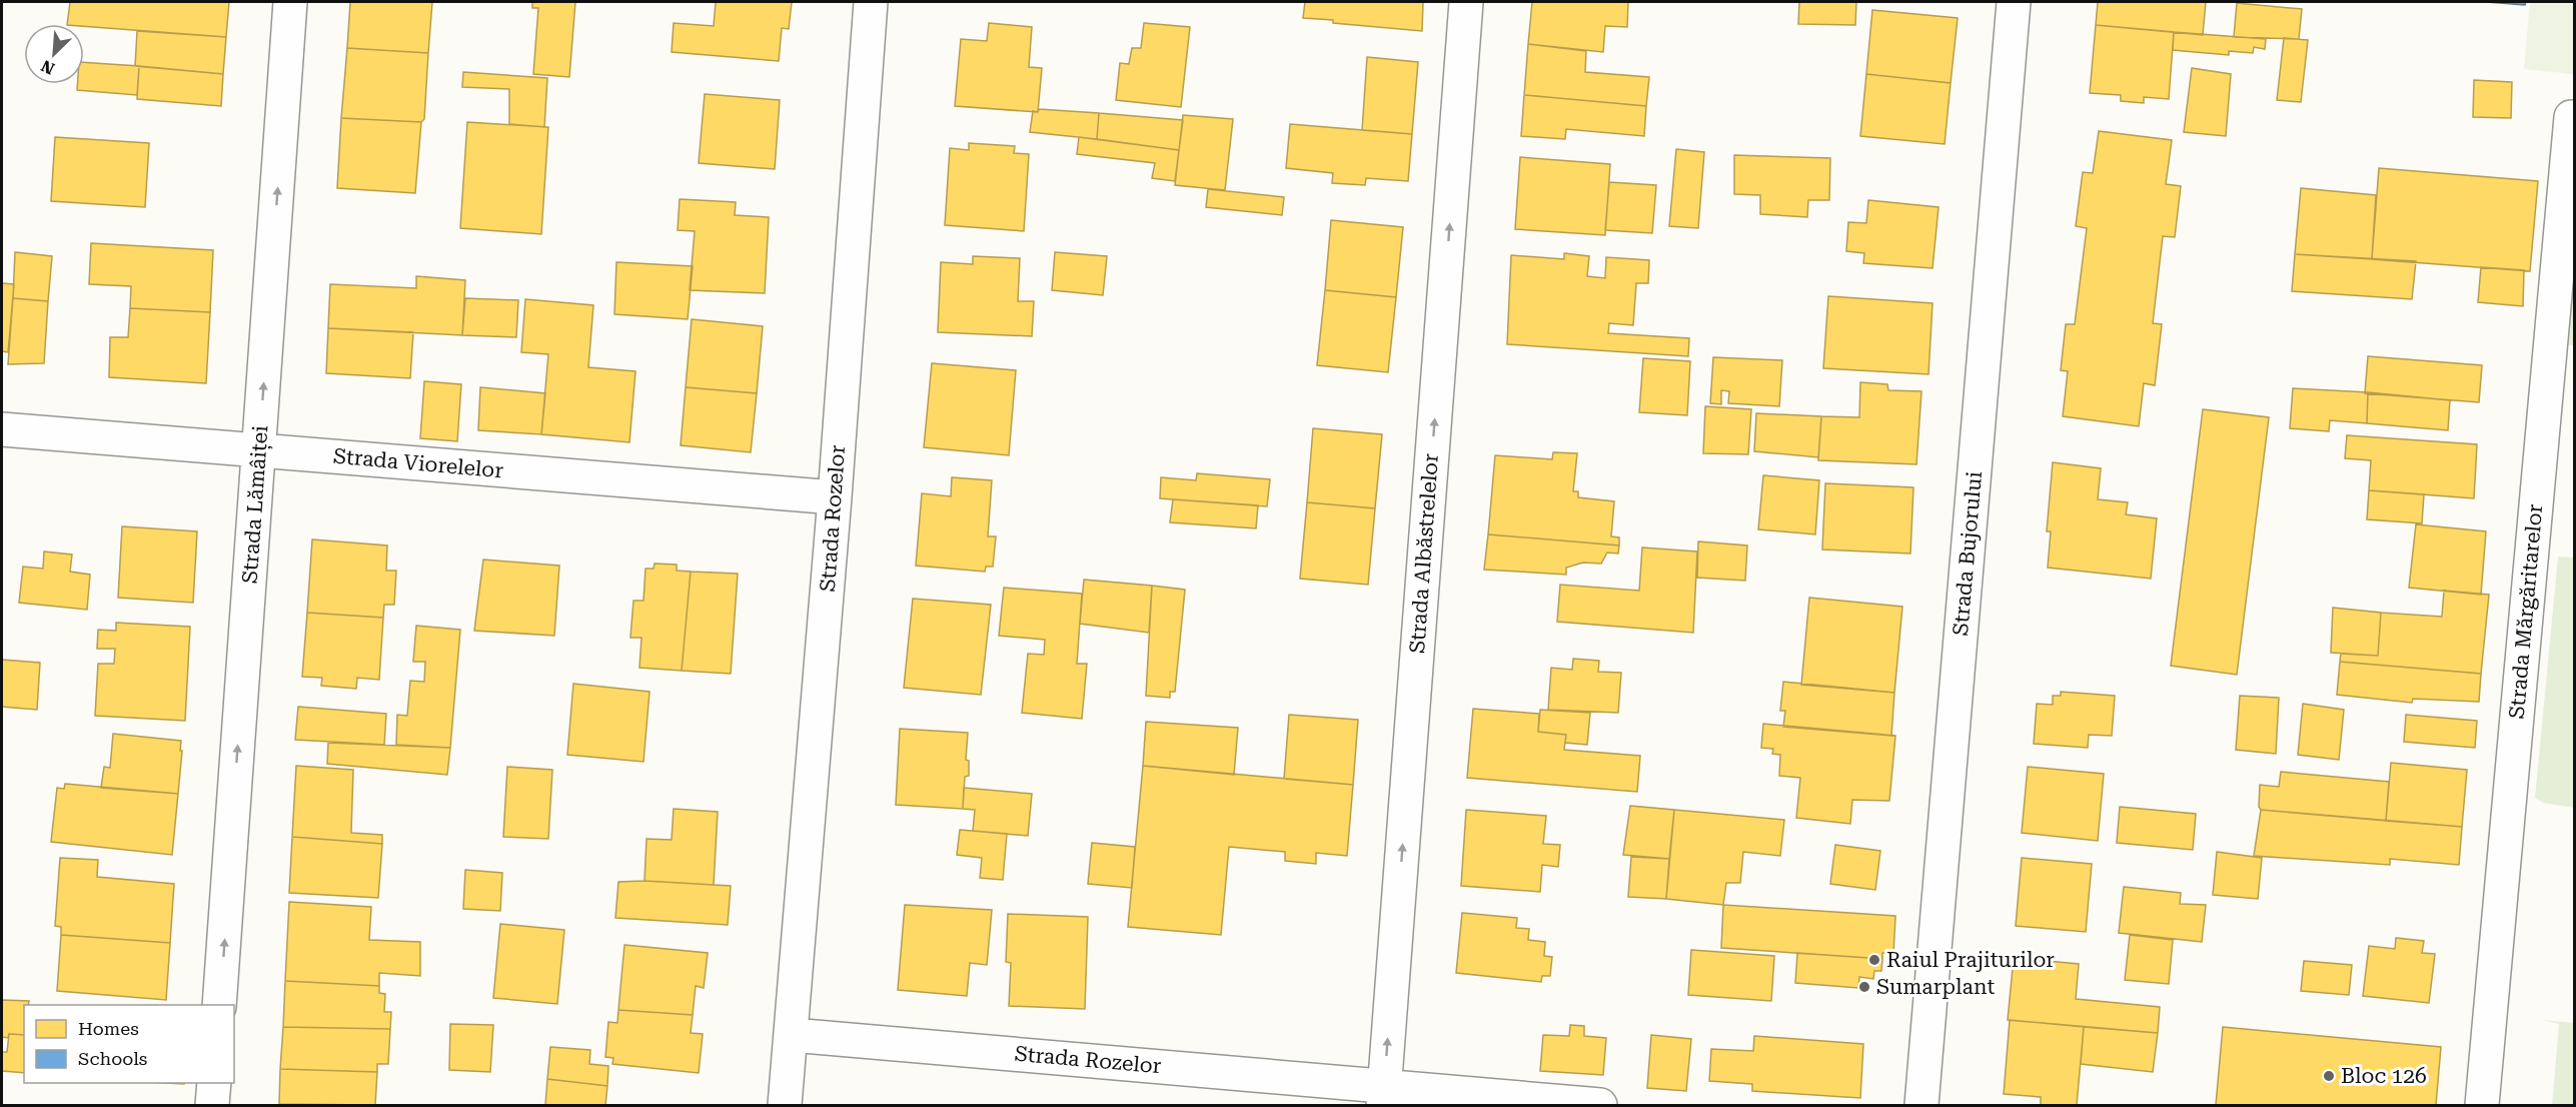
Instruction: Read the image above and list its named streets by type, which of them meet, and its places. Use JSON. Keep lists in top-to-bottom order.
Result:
{
  "streets": {
    "street": [
      "Strada Viorelelor",
      "Strada Lămâiței",
      "Strada Rozelor",
      "Strada Albăstrelelor",
      "Strada Bujorului",
      "Strada Mărgăritarelor"
    ]
  },
  "crossings": [
    ["Strada Viorelelor", "Strada Lămâiței"],
    ["Strada Viorelelor", "Strada Rozelor"],
    ["Strada Rozelor", "Strada Albăstrelelor"]
  ],
  "one_way": ["Strada Lămâiței", "Strada Albăstrelelor"],
  "places": ["Raiul Prajiturilor", "Sumarplant", "Bloc 126"],
  "legend": ["Homes", "Schools"],
  "north": "bottom left"
}
